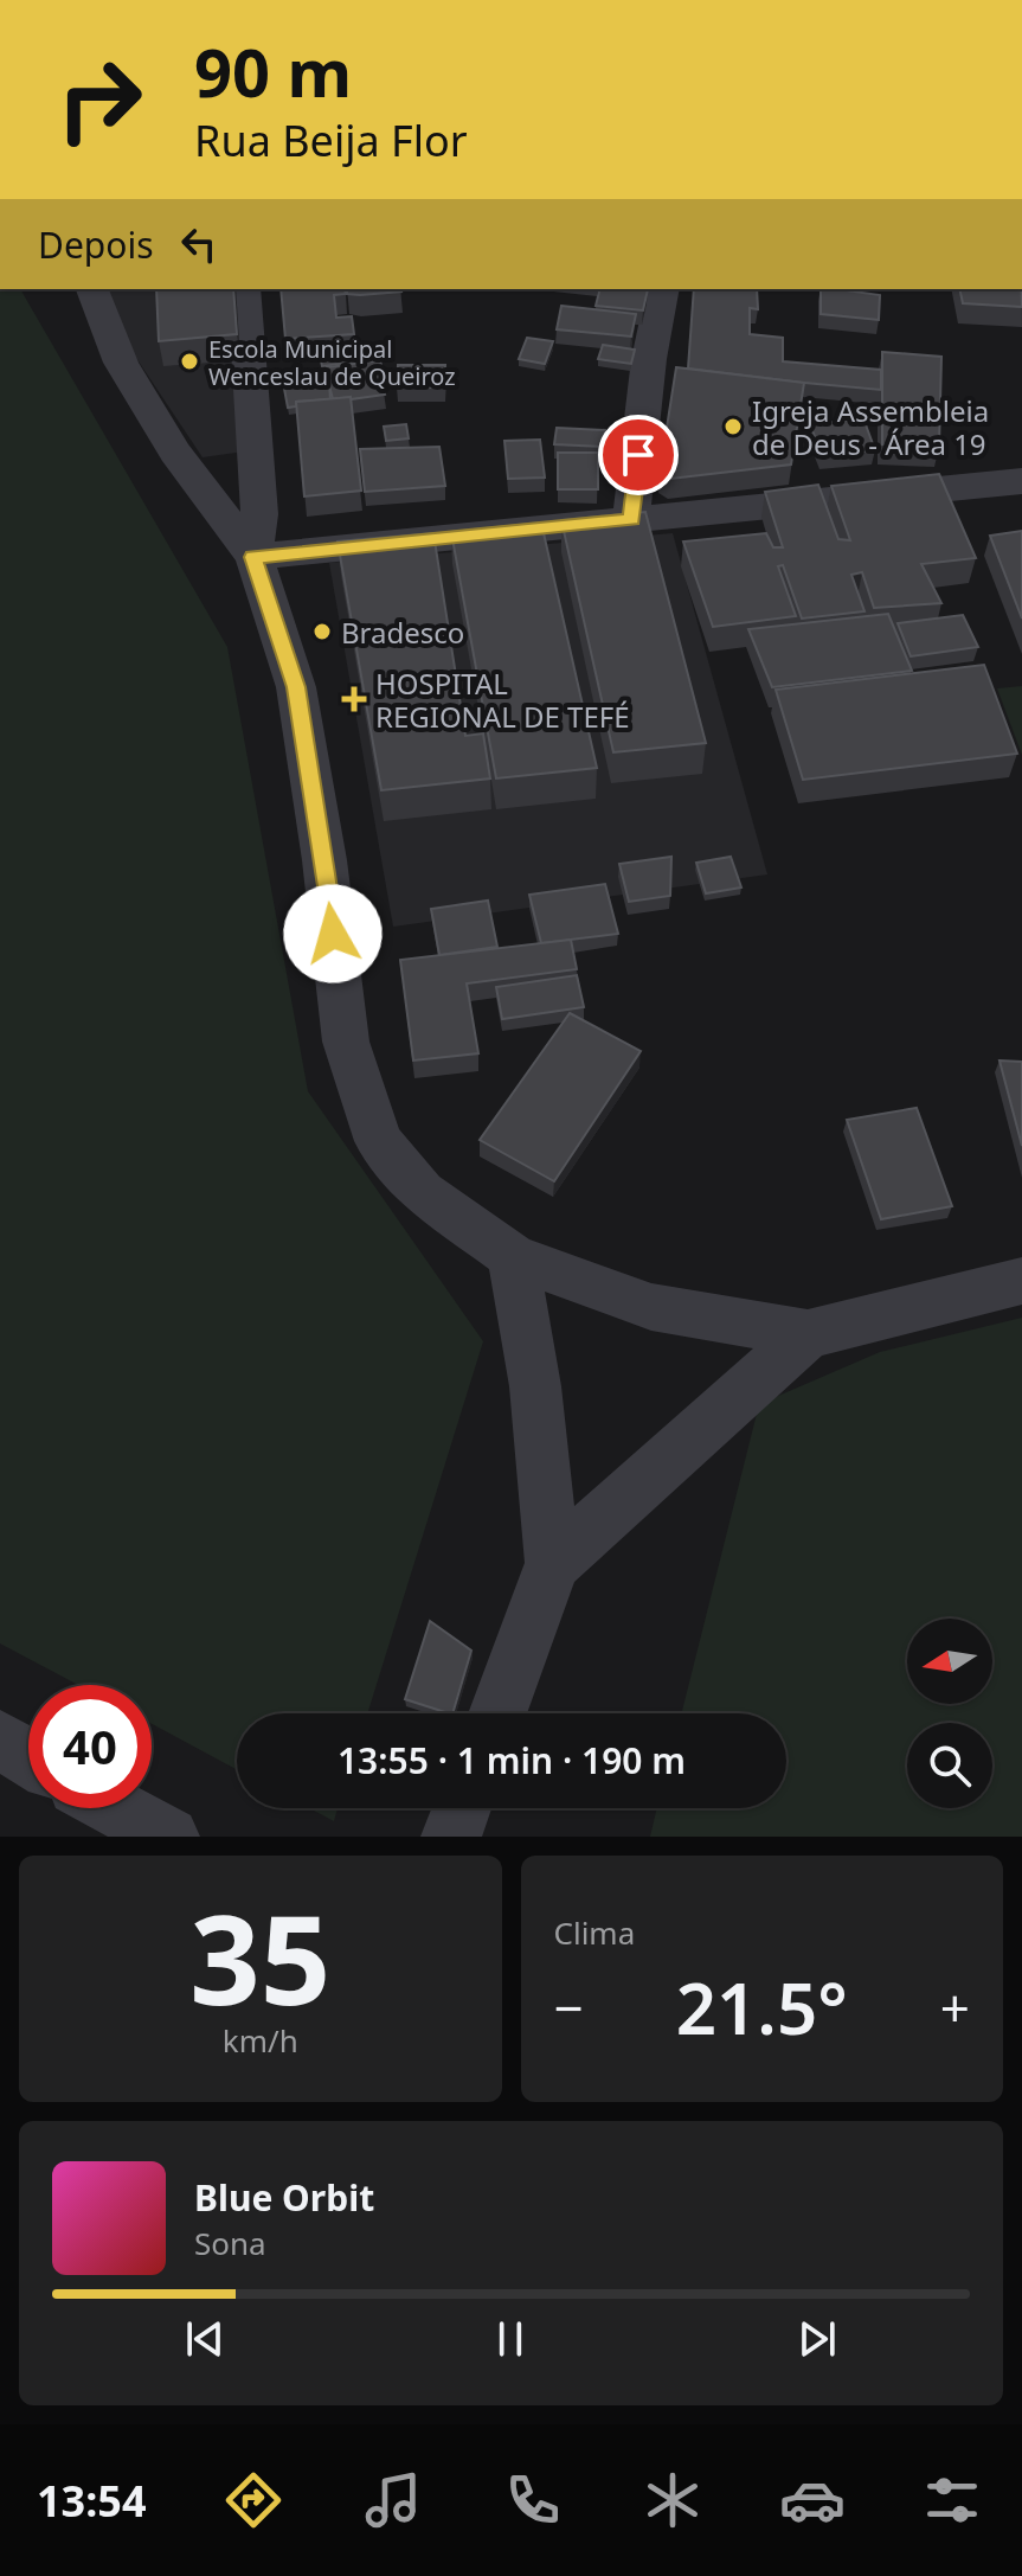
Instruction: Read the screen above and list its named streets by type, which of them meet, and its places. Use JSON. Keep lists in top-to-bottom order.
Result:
{
  "places": {
    "other": ["Escola Municipal Wenceslau de Queiroz", "Igreja Assembleia de Deus - Área 19", "Bradesco"],
    "health": ["HOSPITAL REGIONAL DE TEFÉ"]
  },
  "north": "left",
  "page": {
    "turn": ["90 m", "Rua Beija Flor"],
    "then": "Depois",
    "limit": "40",
    "trip": "13:55 · 1 min · 190 m",
    "tile": [
      ["35", "km/h"],
      "Clima"
    ],
    "heat": ["−", "21.5°", "+"],
    "song": ["Blue Orbit", "Sona"],
    "tabs": "13:54"
  }
}
